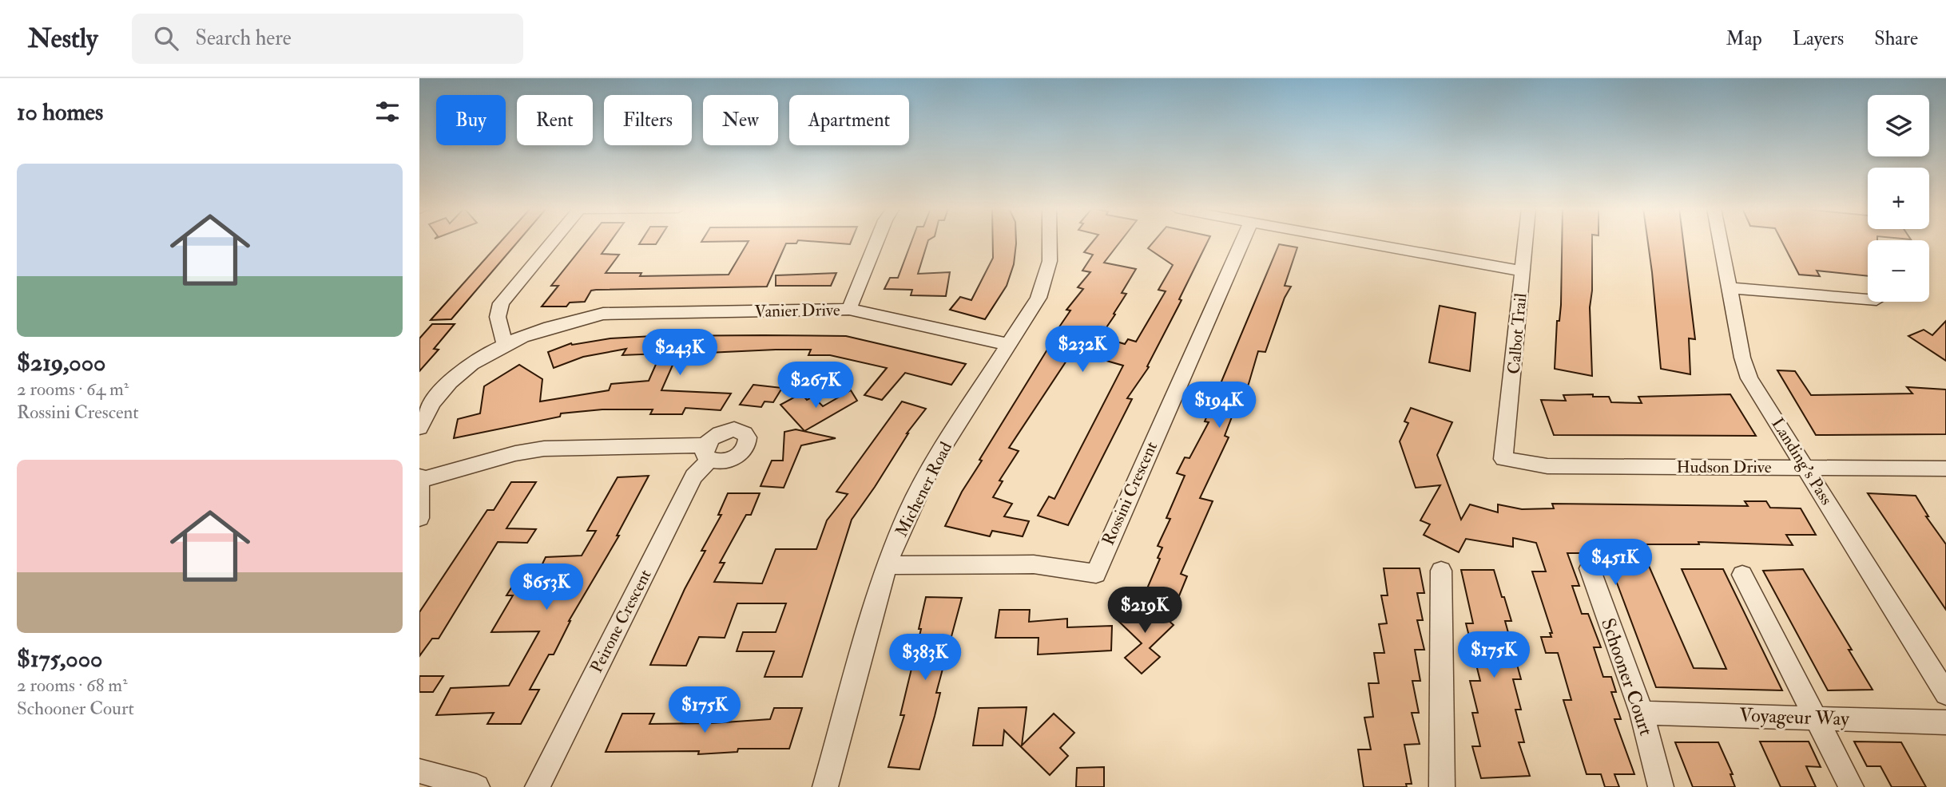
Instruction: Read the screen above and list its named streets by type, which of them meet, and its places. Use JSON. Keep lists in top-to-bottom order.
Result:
{
  "streets": {
    "street": [
      "Vanier Drive",
      "Calbot Trail",
      "Landing's Pass",
      "Hudson Drive",
      "Michener Road",
      "Rossini Crescent",
      "Peirone Crescent",
      "Schooner Court",
      "Voyageur Way"
    ]
  },
  "crossings": [
    ["Vanier Drive", "Michener Road"],
    ["Calbot Trail", "Hudson Drive"],
    ["Landing's Pass", "Hudson Drive"],
    ["Michener Road", "Rossini Crescent"],
    ["Schooner Court", "Voyageur Way"]
  ],
  "page": {
    "header": "Nestly",
    "search": "Search here",
    "nav": ["Map", "Layers", "Share"],
    "heading": "10 homes",
    "map_buttons": ["+", "−"],
    "chip": [
      "Buy",
      "Rent",
      "Filters",
      "New",
      "Apartment"
    ],
    "list": [
      {
        "name": "$219,000",
        "note": "2 rooms · 64 m² · Rossini Crescent"
      },
      {
        "name": "$175,000",
        "note": "2 rooms · 68 m² · Schooner Court"
      }
    ],
    "price": [
      "$232K",
      "$243K",
      "$267K",
      "$194K",
      "$451K",
      "$653K",
      "$219K",
      "$175K",
      "$383K",
      "$175K"
    ]
  }
}
